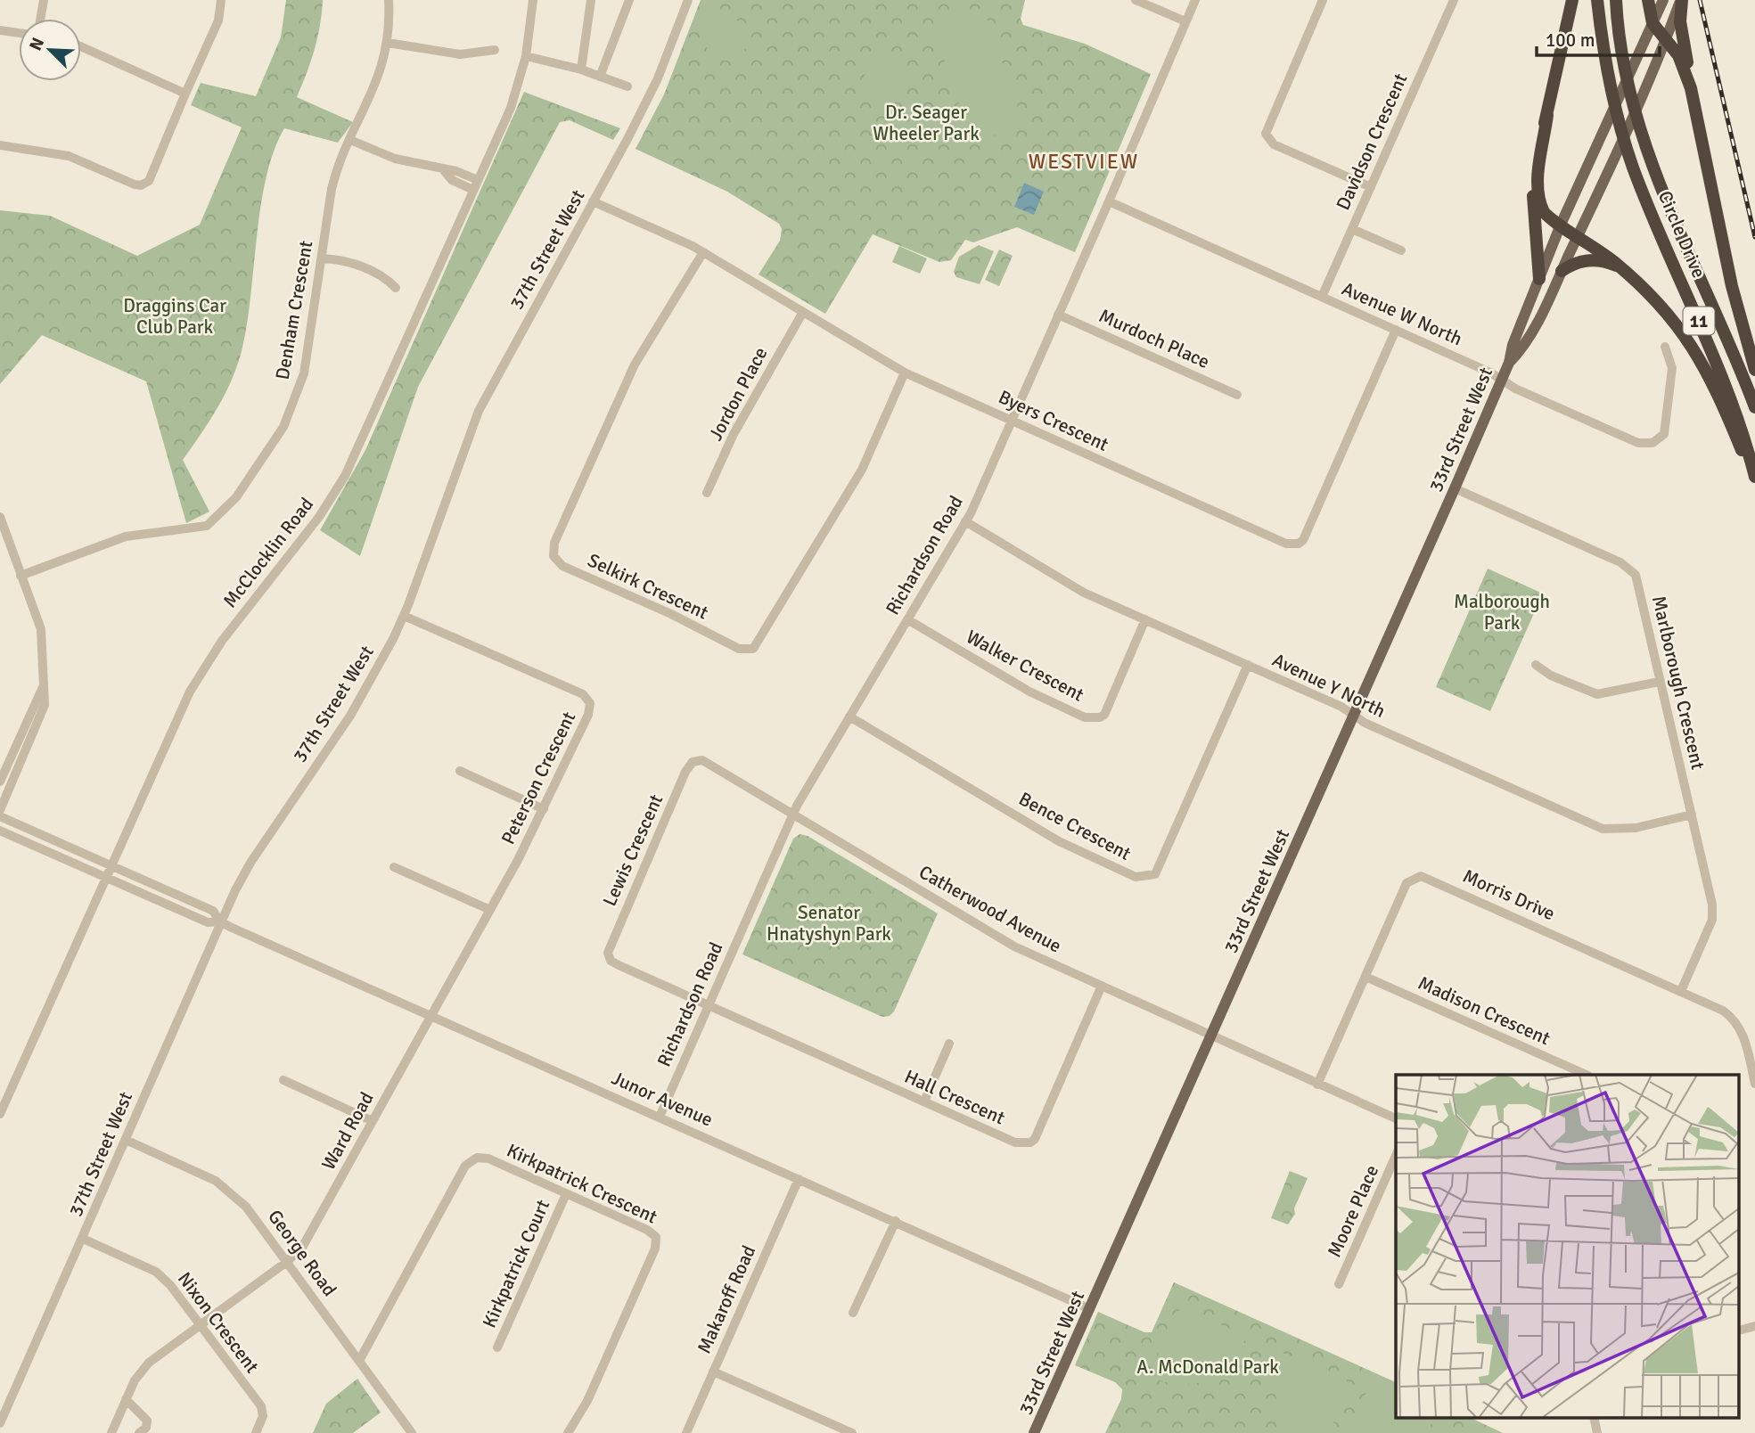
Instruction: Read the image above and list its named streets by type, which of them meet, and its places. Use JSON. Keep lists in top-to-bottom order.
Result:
{
  "streets": {
    "highway": ["Circle Drive", "11"],
    "main road": ["33rd Street West"],
    "street": [
      "Davidson Crescent",
      "37th Street West",
      "Denham Crescent",
      "Avenue W North",
      "Murdoch Place",
      "Jordon Place",
      "Byers Crescent",
      "McClocklin Road",
      "Richardson Road",
      "Selkirk Crescent",
      "Walker Crescent",
      "Marlborough Crescent",
      "Avenue Y North",
      "Peterson Crescent",
      "Bence Crescent",
      "Lewis Crescent",
      "Morris Drive",
      "Catherwood Avenue",
      "Madison Crescent",
      "Hall Crescent",
      "Junor Avenue",
      "Ward Road",
      "Kirkpatrick Crescent",
      "Moore Place",
      "George Road",
      "Kirkpatrick Court",
      "Makaroff Road",
      "Nixon Crescent"
    ]
  },
  "crossings": [
    ["Davidson Crescent", "Avenue W North"],
    ["37th Street West", "Byers Crescent"],
    ["37th Street West", "Peterson Crescent"],
    ["37th Street West", "Junor Avenue"],
    ["37th Street West", "George Road"],
    ["37th Street West", "Nixon Crescent"],
    ["Avenue W North", "Byers Crescent"],
    ["Avenue W North", "33rd Street West"],
    ["Avenue W North", "Richardson Road"],
    ["Murdoch Place", "Richardson Road"],
    ["Jordon Place", "Byers Crescent"],
    ["Byers Crescent", "Richardson Road"],
    ["Byers Crescent", "Selkirk Crescent"],
    ["33rd Street West", "Marlborough Crescent"],
    ["33rd Street West", "Avenue Y North"],
    ["33rd Street West", "Catherwood Avenue"],
    ["33rd Street West", "Junor Avenue"],
    ["McClocklin Road", "Junor Avenue"],
    ["Richardson Road", "Walker Crescent"],
    ["Richardson Road", "Avenue Y North"],
    ["Richardson Road", "Bence Crescent"],
    ["Richardson Road", "Lewis Crescent"],
    ["Richardson Road", "Catherwood Avenue"],
    ["Richardson Road", "Hall Crescent"],
    ["Richardson Road", "Junor Avenue"],
    ["Walker Crescent", "Avenue Y North"],
    ["Marlborough Crescent", "Avenue Y North"],
    ["Marlborough Crescent", "Morris Drive"],
    ["Avenue Y North", "Bence Crescent"],
    ["Peterson Crescent", "Junor Avenue"],
    ["Peterson Crescent", "Ward Road"],
    ["Lewis Crescent", "Catherwood Avenue"],
    ["Lewis Crescent", "Hall Crescent"],
    ["Morris Drive", "Catherwood Avenue"],
    ["Morris Drive", "Madison Crescent"],
    ["Catherwood Avenue", "Hall Crescent"],
    ["Junor Avenue", "Ward Road"],
    ["Junor Avenue", "Makaroff Road"],
    ["Ward Road", "George Road"],
    ["Ward Road", "Nixon Crescent"],
    ["Kirkpatrick Crescent", "George Road"],
    ["Kirkpatrick Crescent", "Kirkpatrick Court"]
  ],
  "districts": ["WESTVIEW"],
  "parks": [
    "Dr. Seager Wheeler Park",
    "Draggins Car Club Park",
    "Malborough Park",
    "Senator Hnatyshyn Park",
    "A. McDonald Park"
  ],
  "scale_bar": "100 m",
  "north": "top left"
}
